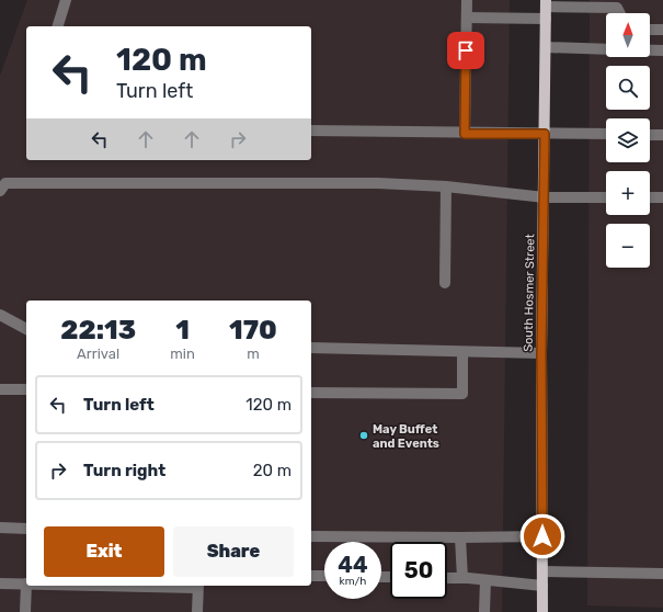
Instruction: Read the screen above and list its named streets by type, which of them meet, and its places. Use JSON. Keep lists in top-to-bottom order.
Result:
{
  "streets": {
    "main road": ["South Hosmer Street"]
  },
  "places": ["May Buffet and Events"],
  "north": "top",
  "page": {
    "map_buttons": ["+", "−"],
    "turn": ["120 m", "Turn left"],
    "eta": [
      "22:13",
      "Arrival",
      "1",
      "min",
      "170",
      "m"
    ],
    "list": [
      {
        "name": "Turn left",
        "value": "120 m"
      },
      {
        "name": "Turn right",
        "value": "20 m"
      }
    ],
    "buttons": ["Exit", "Share"],
    "speed": "44 km/h",
    "limit": "50"
  }
}
